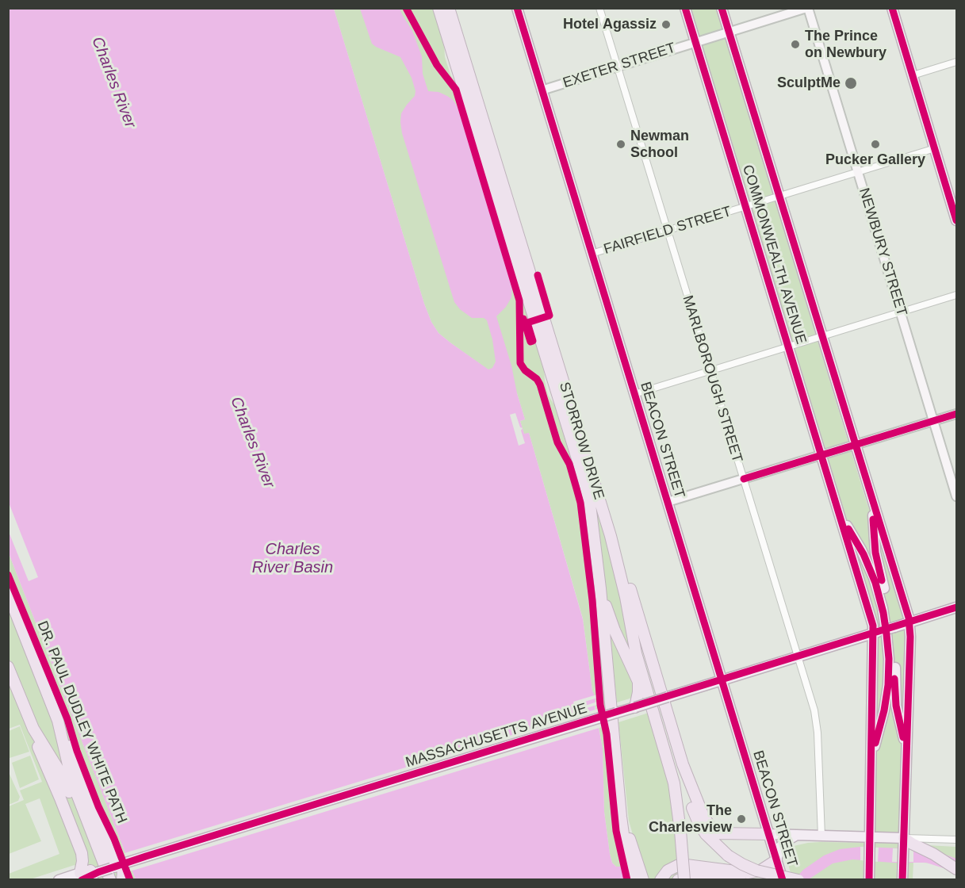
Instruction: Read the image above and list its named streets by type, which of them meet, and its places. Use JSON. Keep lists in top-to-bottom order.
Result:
{
  "streets": {
    "highway": ["STORROW DRIVE"],
    "main road": [
      "EXETER STREET",
      "NEWBURY STREET",
      "COMMONWEALTH AVENUE",
      "BEACON STREET",
      "MASSACHUSETTS AVENUE"
    ],
    "street": ["FAIRFIELD STREET", "MARLBOROUGH STREET"],
    "cycle path": ["DR. PAUL DUDLEY WHITE PATH"]
  },
  "crossings": [
    ["EXETER STREET", "NEWBURY STREET"],
    ["EXETER STREET", "COMMONWEALTH AVENUE"],
    ["EXETER STREET", "MARLBOROUGH STREET"],
    ["EXETER STREET", "BEACON STREET"],
    ["FAIRFIELD STREET", "NEWBURY STREET"],
    ["FAIRFIELD STREET", "COMMONWEALTH AVENUE"],
    ["FAIRFIELD STREET", "MARLBOROUGH STREET"],
    ["FAIRFIELD STREET", "BEACON STREET"],
    ["COMMONWEALTH AVENUE", "MASSACHUSETTS AVENUE"],
    ["MARLBOROUGH STREET", "MASSACHUSETTS AVENUE"],
    ["BEACON STREET", "MASSACHUSETTS AVENUE"]
  ],
  "water": ["Charles River", "Charles River Basin"],
  "places": [
    "Hotel Agassiz",
    "The Prince on Newbury",
    "SculptMe",
    "Newman School",
    "Pucker Gallery",
    "The Charlesview"
  ]
}
